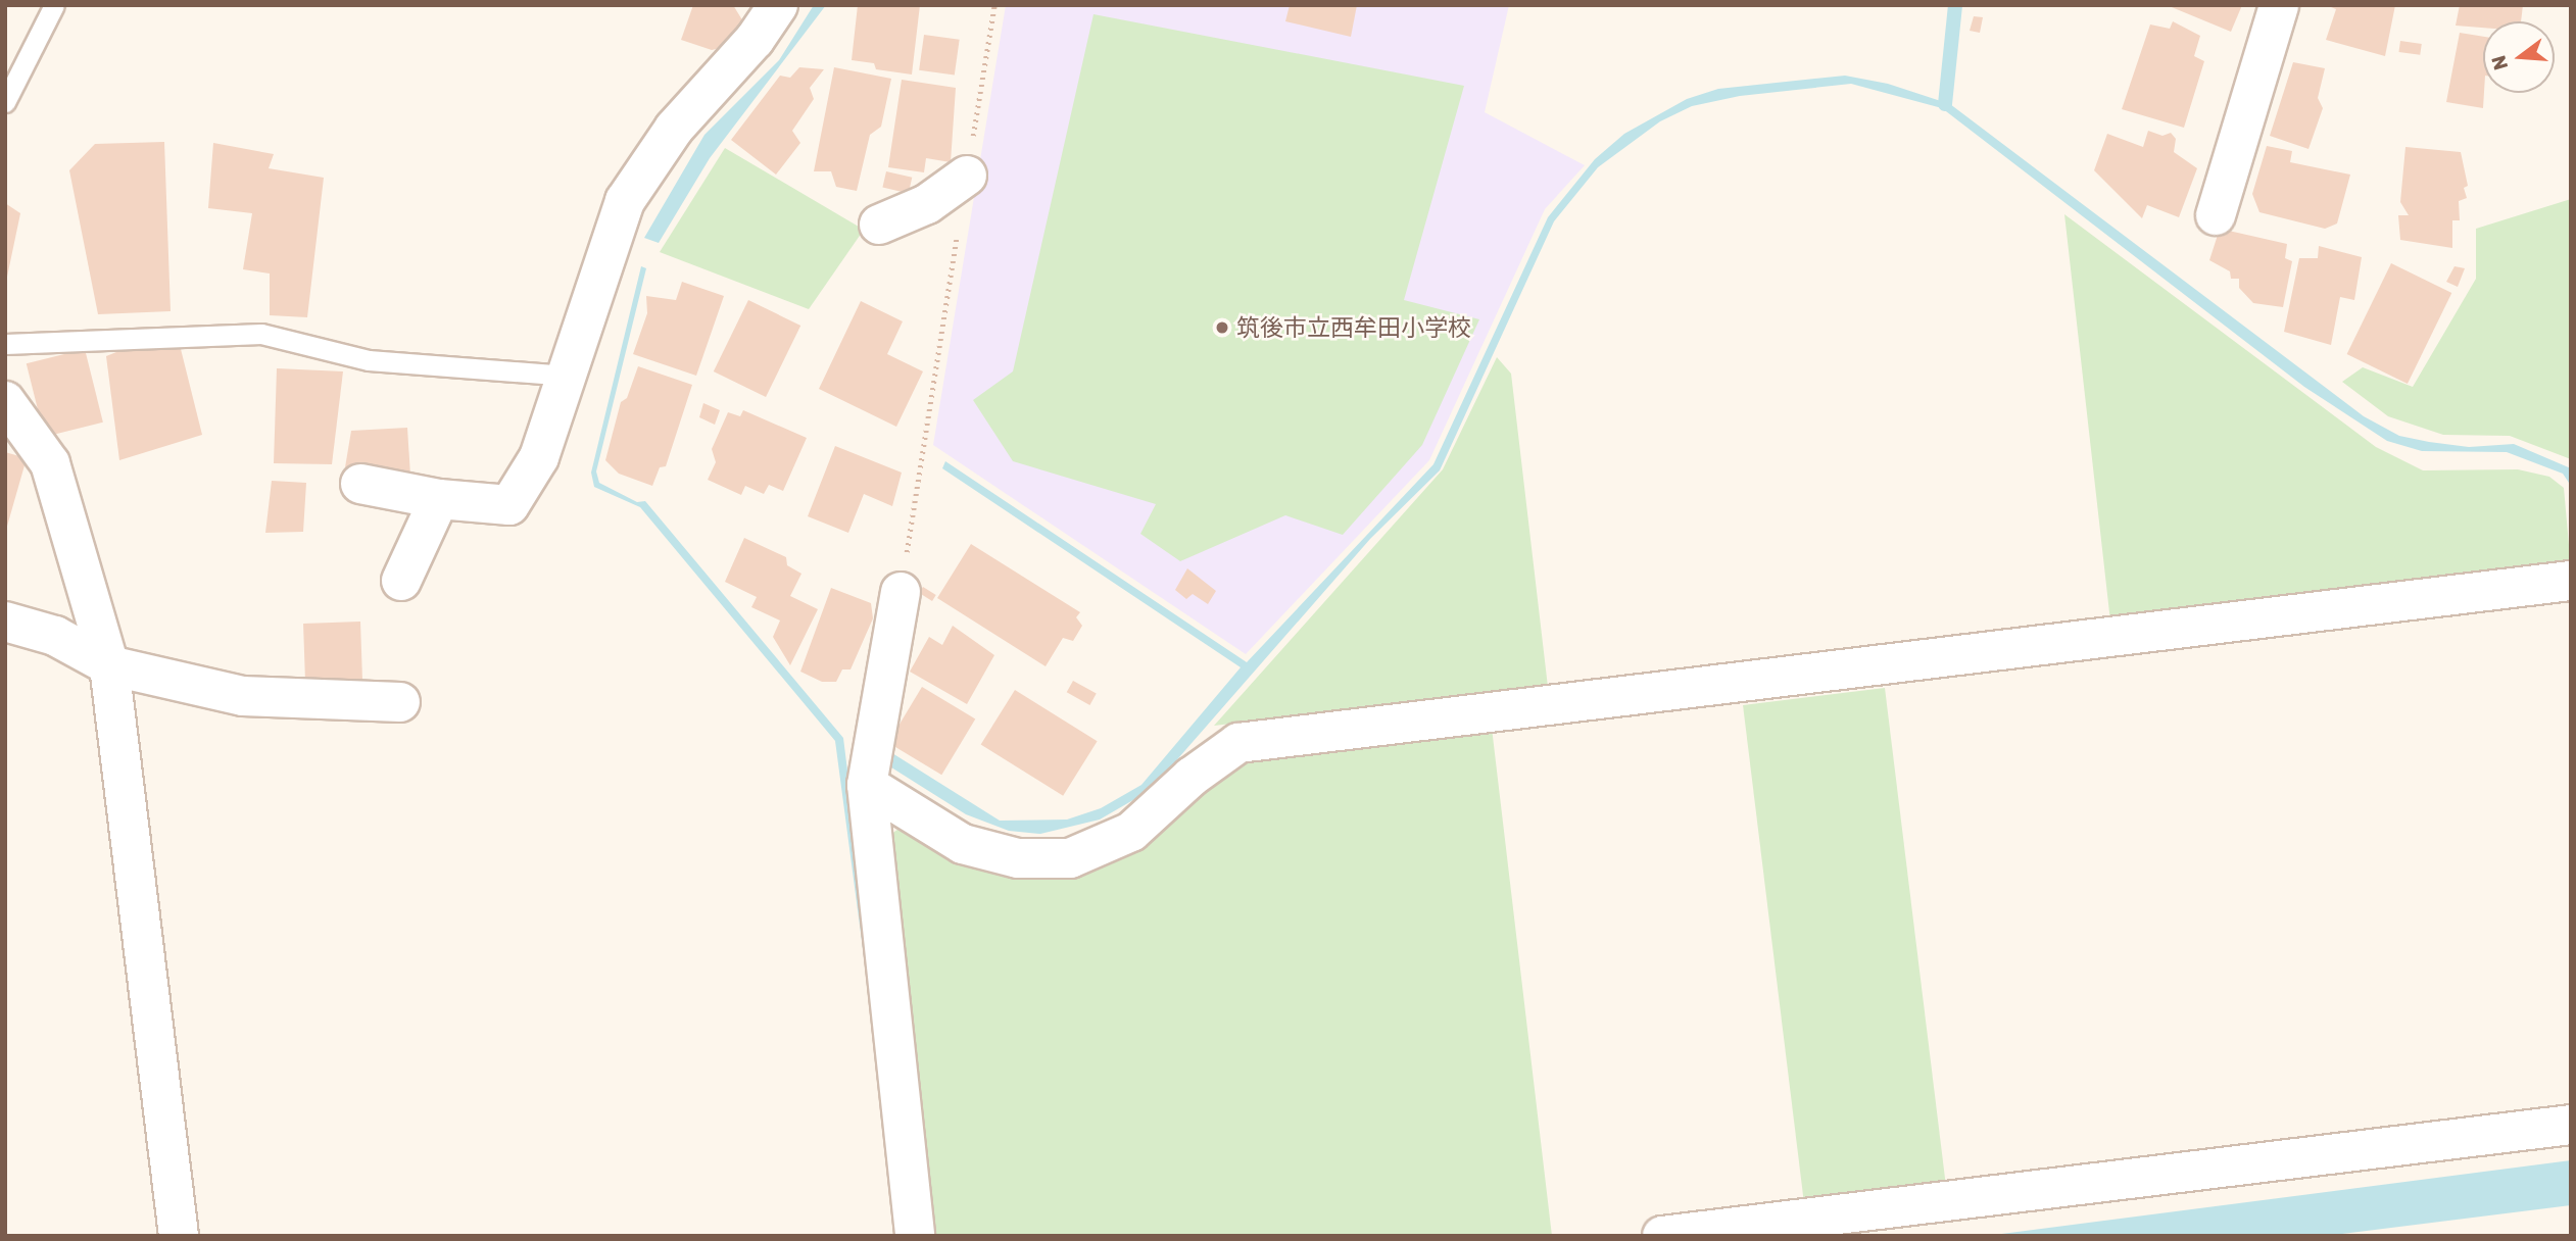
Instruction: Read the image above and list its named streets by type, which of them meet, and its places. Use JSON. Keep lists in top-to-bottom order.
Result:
{
  "places": ["筑後市立西牟田小学校"],
  "north": "left"
}
